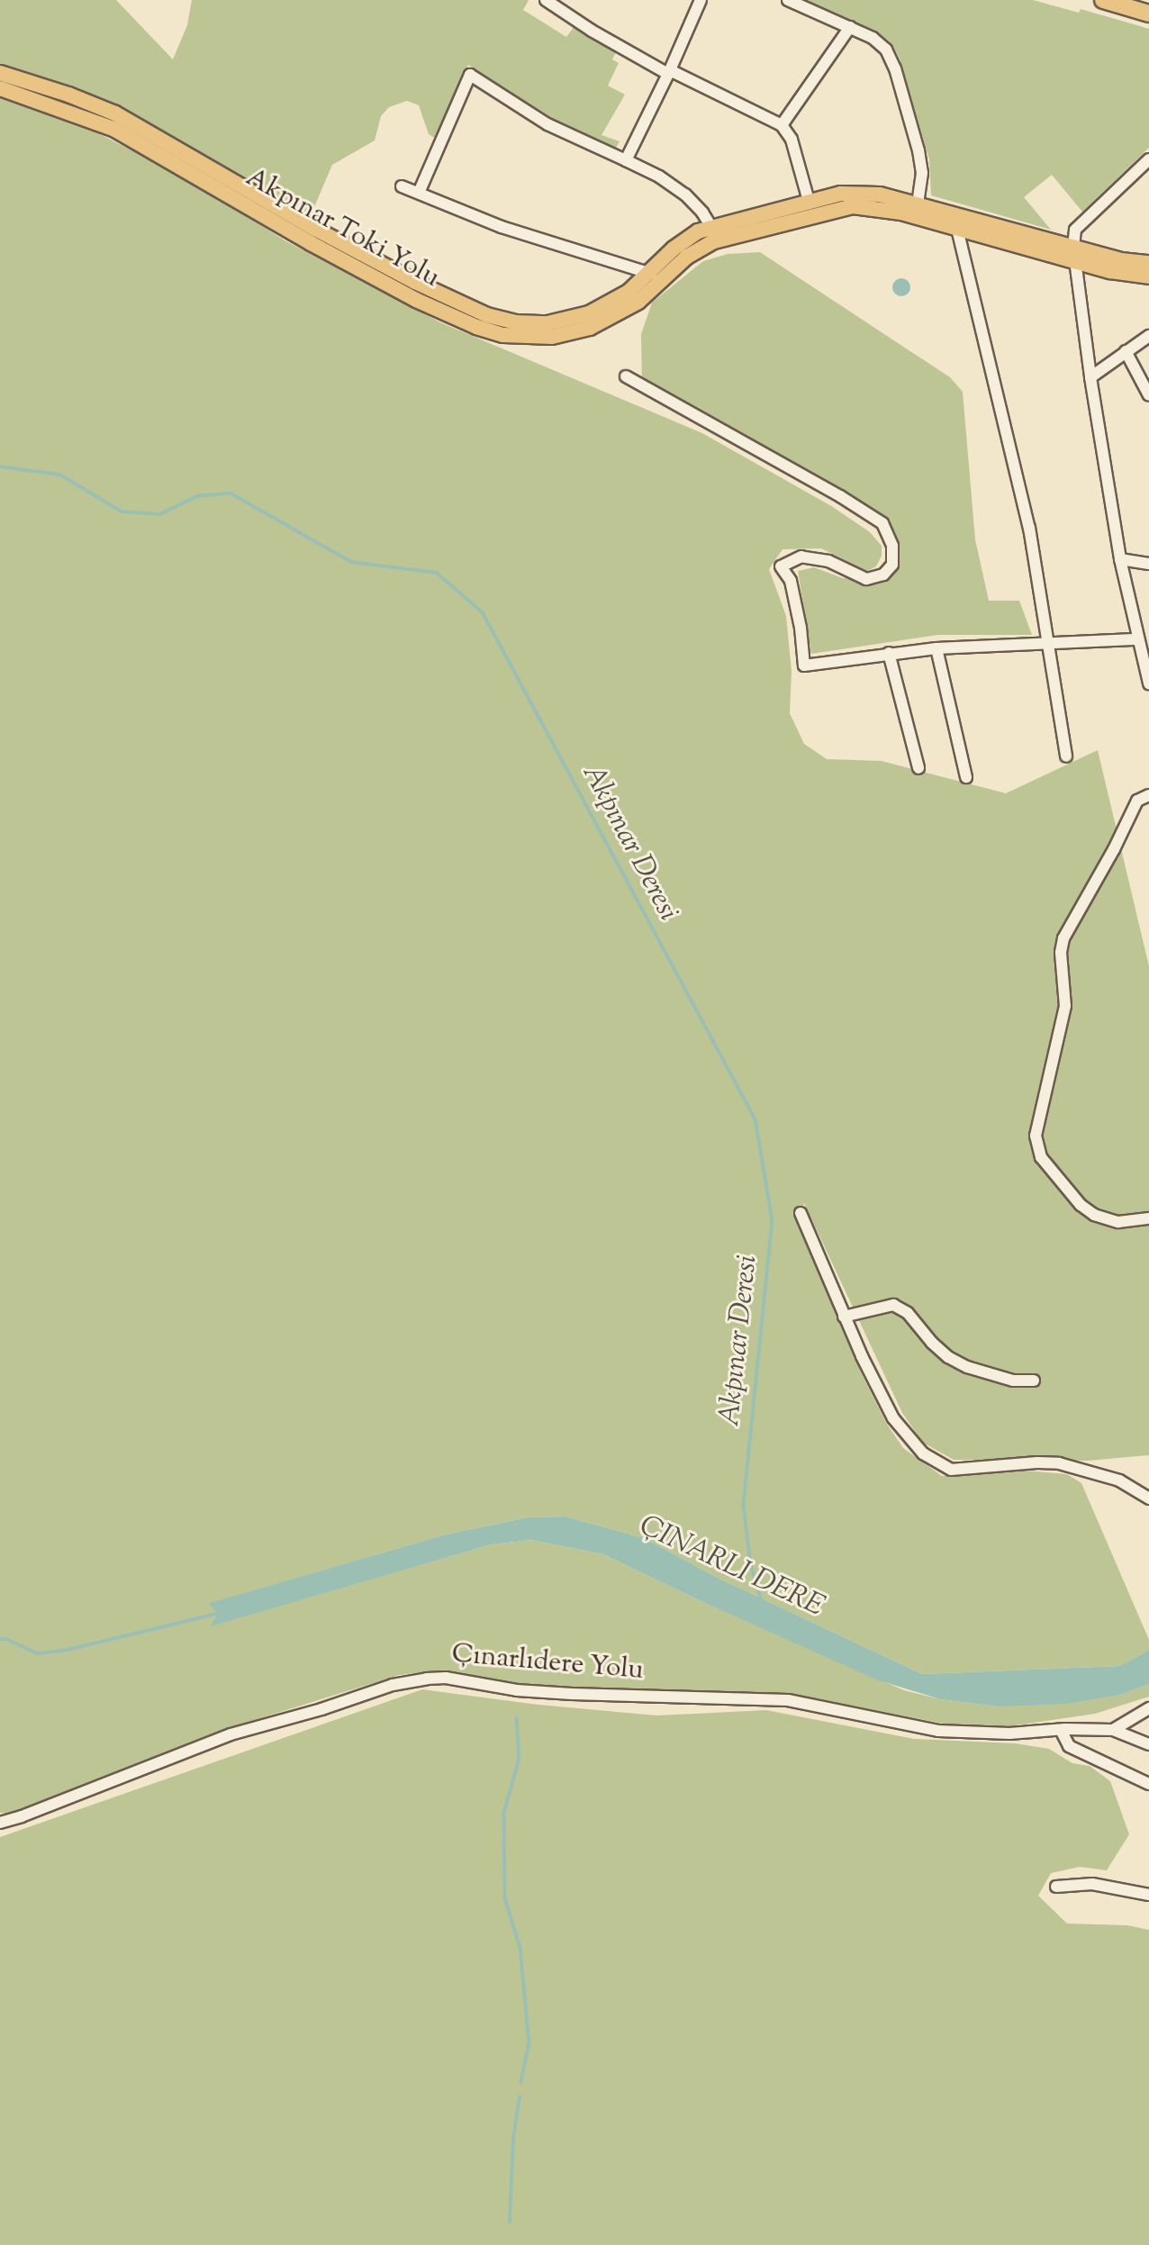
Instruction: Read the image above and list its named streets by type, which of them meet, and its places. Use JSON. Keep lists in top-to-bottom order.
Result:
{
  "streets": {
    "main road": ["Akpınar Toki Yolu"],
    "street": ["Çınarlıdere Yolu"]
  },
  "water": ["Akpınar Deresi", "ÇINARLI DERE"]
}
